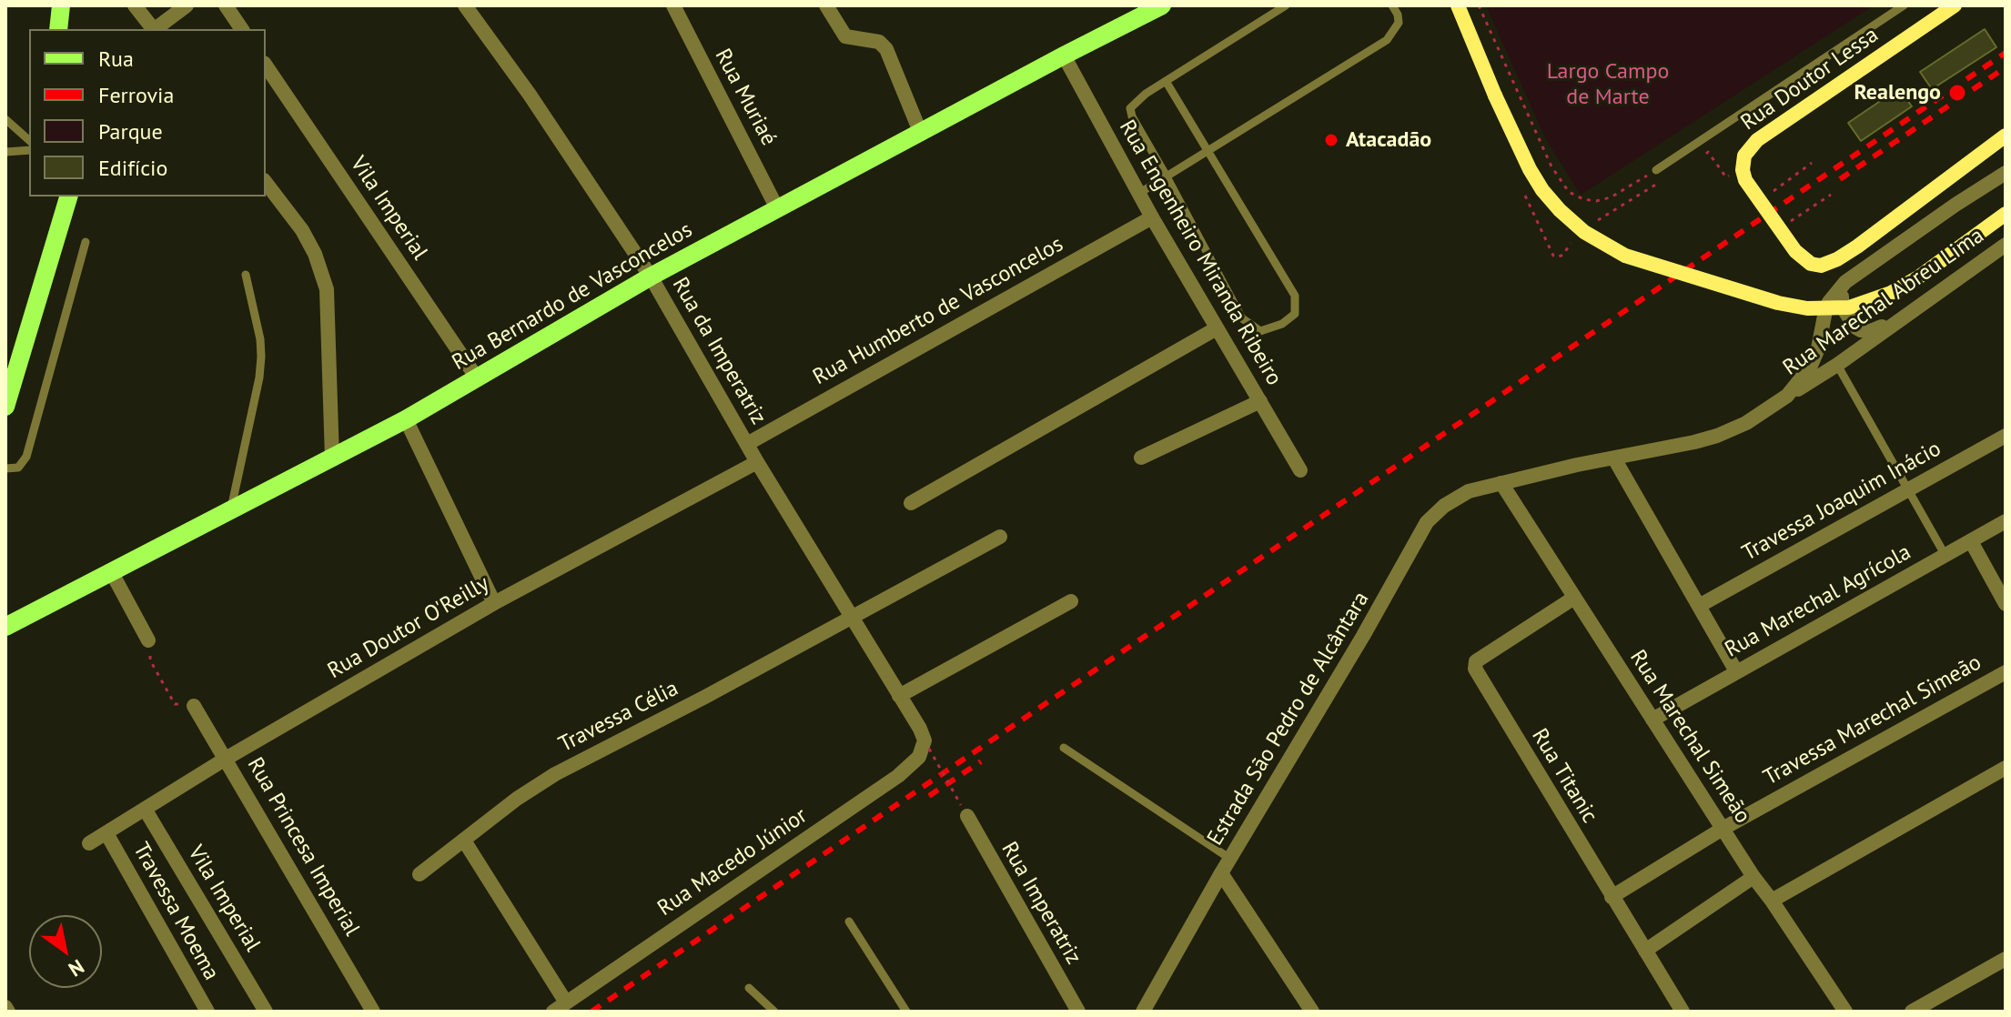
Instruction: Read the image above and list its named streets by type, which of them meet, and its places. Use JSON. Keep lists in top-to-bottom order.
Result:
{
  "streets": {
    "main road": ["Rua Doutor Lessa", "Rua Bernardo de Vasconcelos"],
    "street": [
      "Rua Muriaé",
      "Vila Imperial",
      "Rua Engenheiro Miranda Ribeiro",
      "Rua Marechal Abreu Lima",
      "Rua Humberto de Vasconcelos",
      "Rua da Imperatriz",
      "Travessa Joaquim Inácio",
      "Rua Marechal Agrícola",
      "Rua Doutor O'Reilly",
      "Travessa Célia",
      "Estrada São Pedro de Alcântara",
      "Travessa Marechal Simeão",
      "Rua Marechal Simeão",
      "Rua Titanic",
      "Rua Princesa Imperial",
      "Rua Macedo Júnior",
      "Rua Imperatriz",
      "Travessa Moema"
    ]
  },
  "crossings": [
    ["Rua Muriaé", "Rua Bernardo de Vasconcelos"],
    ["Vila Imperial", "Rua Bernardo de Vasconcelos"],
    ["Vila Imperial", "Rua Doutor O'Reilly"],
    ["Rua Engenheiro Miranda Ribeiro", "Rua Bernardo de Vasconcelos"],
    ["Rua Engenheiro Miranda Ribeiro", "Rua Humberto de Vasconcelos"],
    ["Rua Bernardo de Vasconcelos", "Rua da Imperatriz"],
    ["Rua Marechal Abreu Lima", "Estrada São Pedro de Alcântara"],
    ["Rua Humberto de Vasconcelos", "Rua da Imperatriz"],
    ["Rua da Imperatriz", "Rua Doutor O'Reilly"],
    ["Rua da Imperatriz", "Travessa Célia"],
    ["Rua da Imperatriz", "Rua Macedo Júnior"],
    ["Rua Marechal Agrícola", "Rua Marechal Simeão"],
    ["Rua Doutor O'Reilly", "Rua Princesa Imperial"],
    ["Rua Doutor O'Reilly", "Travessa Moema"],
    ["Estrada São Pedro de Alcântara", "Rua Marechal Simeão"],
    ["Travessa Marechal Simeão", "Rua Marechal Simeão"],
    ["Travessa Marechal Simeão", "Rua Titanic"],
    ["Rua Marechal Simeão", "Rua Titanic"]
  ],
  "parks": ["Largo Campo de Marte"],
  "places": ["Realengo", "Atacadão"],
  "legend": [
    "Rua",
    "Ferrovia",
    "Parque",
    "Edifício"
  ],
  "north": "bottom right"
}
